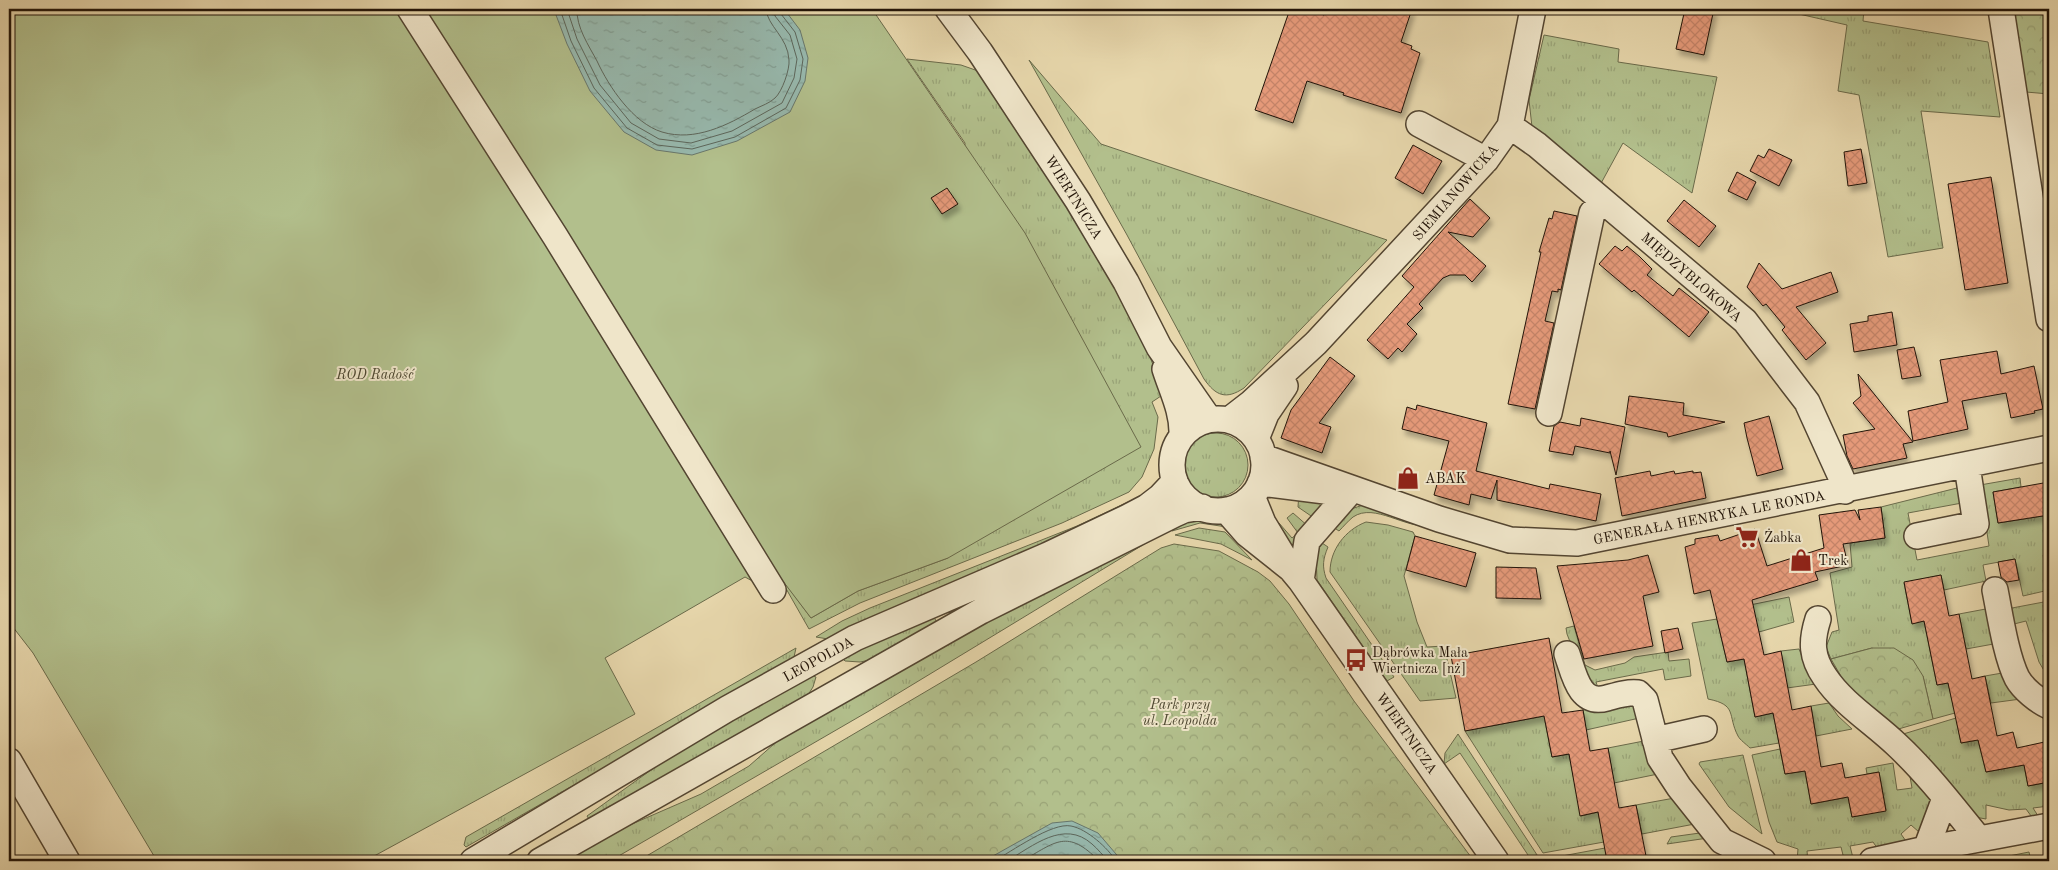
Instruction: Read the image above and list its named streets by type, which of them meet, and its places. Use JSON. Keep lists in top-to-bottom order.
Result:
{
  "streets": {
    "street": [
      "SIEMIANOWICKA",
      "WIERTNICZA",
      "MIĘDZYBLOKOWA",
      "GENERAŁA HENRYKA LE RONDA",
      "LEOPOLDA"
    ]
  },
  "crossings": [
    ["SIEMIANOWICKA", "WIERTNICZA"],
    ["SIEMIANOWICKA", "MIĘDZYBLOKOWA"],
    ["SIEMIANOWICKA", "GENERAŁA HENRYKA LE RONDA"],
    ["SIEMIANOWICKA", "LEOPOLDA"],
    ["WIERTNICZA", "GENERAŁA HENRYKA LE RONDA"],
    ["WIERTNICZA", "LEOPOLDA"],
    ["MIĘDZYBLOKOWA", "GENERAŁA HENRYKA LE RONDA"],
    ["GENERAŁA HENRYKA LE RONDA", "LEOPOLDA"]
  ],
  "parks": ["ROD Radość", "Park przy ul. Leopolda"],
  "places": {
    "shop": ["ABAK", "Trek"],
    "supermarket": ["Żabka"],
    "bus stop": ["Dąbrówka Mała Wiertnicza [nż]"]
  }
}
